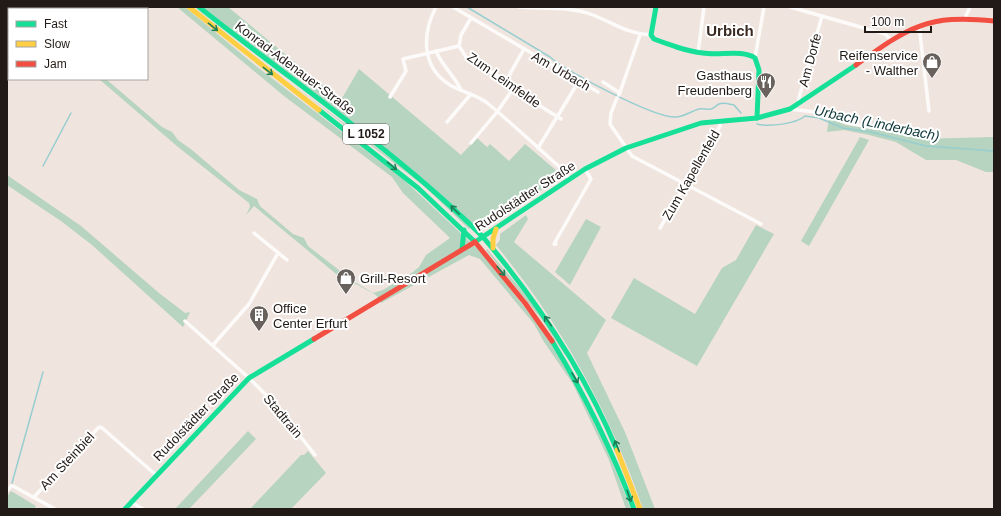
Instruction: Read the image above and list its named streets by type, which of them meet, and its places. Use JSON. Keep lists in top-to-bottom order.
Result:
{
  "streets": {
    "main road": ["Konrad-Adenauer-Straße", "L 1052", "Rudolstädter Straße"],
    "street": [
      "Am Dorfe",
      "Am Urbach",
      "Zum Leimfelde",
      "Zum Kapellenfeld",
      "Stadtrain",
      "Am Steinbiel"
    ]
  },
  "crossings": [
    ["Am Dorfe", "Rudolstädter Straße"],
    ["Konrad-Adenauer-Straße", "Rudolstädter Straße"],
    ["Am Urbach", "Zum Leimfelde"],
    ["Zum Kapellenfeld", "Rudolstädter Straße"],
    ["Rudolstädter Straße", "Stadtrain"],
    ["Rudolstädter Straße", "Am Steinbiel"]
  ],
  "districts": ["Urbich"],
  "water": ["Urbach (Linderbach)"],
  "places": {
    "shop": ["Reifenservice - Walther", "Grill-Resort"],
    "restaurant": ["Gasthaus Freudenberg"],
    "building": ["Office Center Erfurt"]
  },
  "legend": ["Fast", "Slow", "Jam"],
  "scale_bar": "100 m"
}
